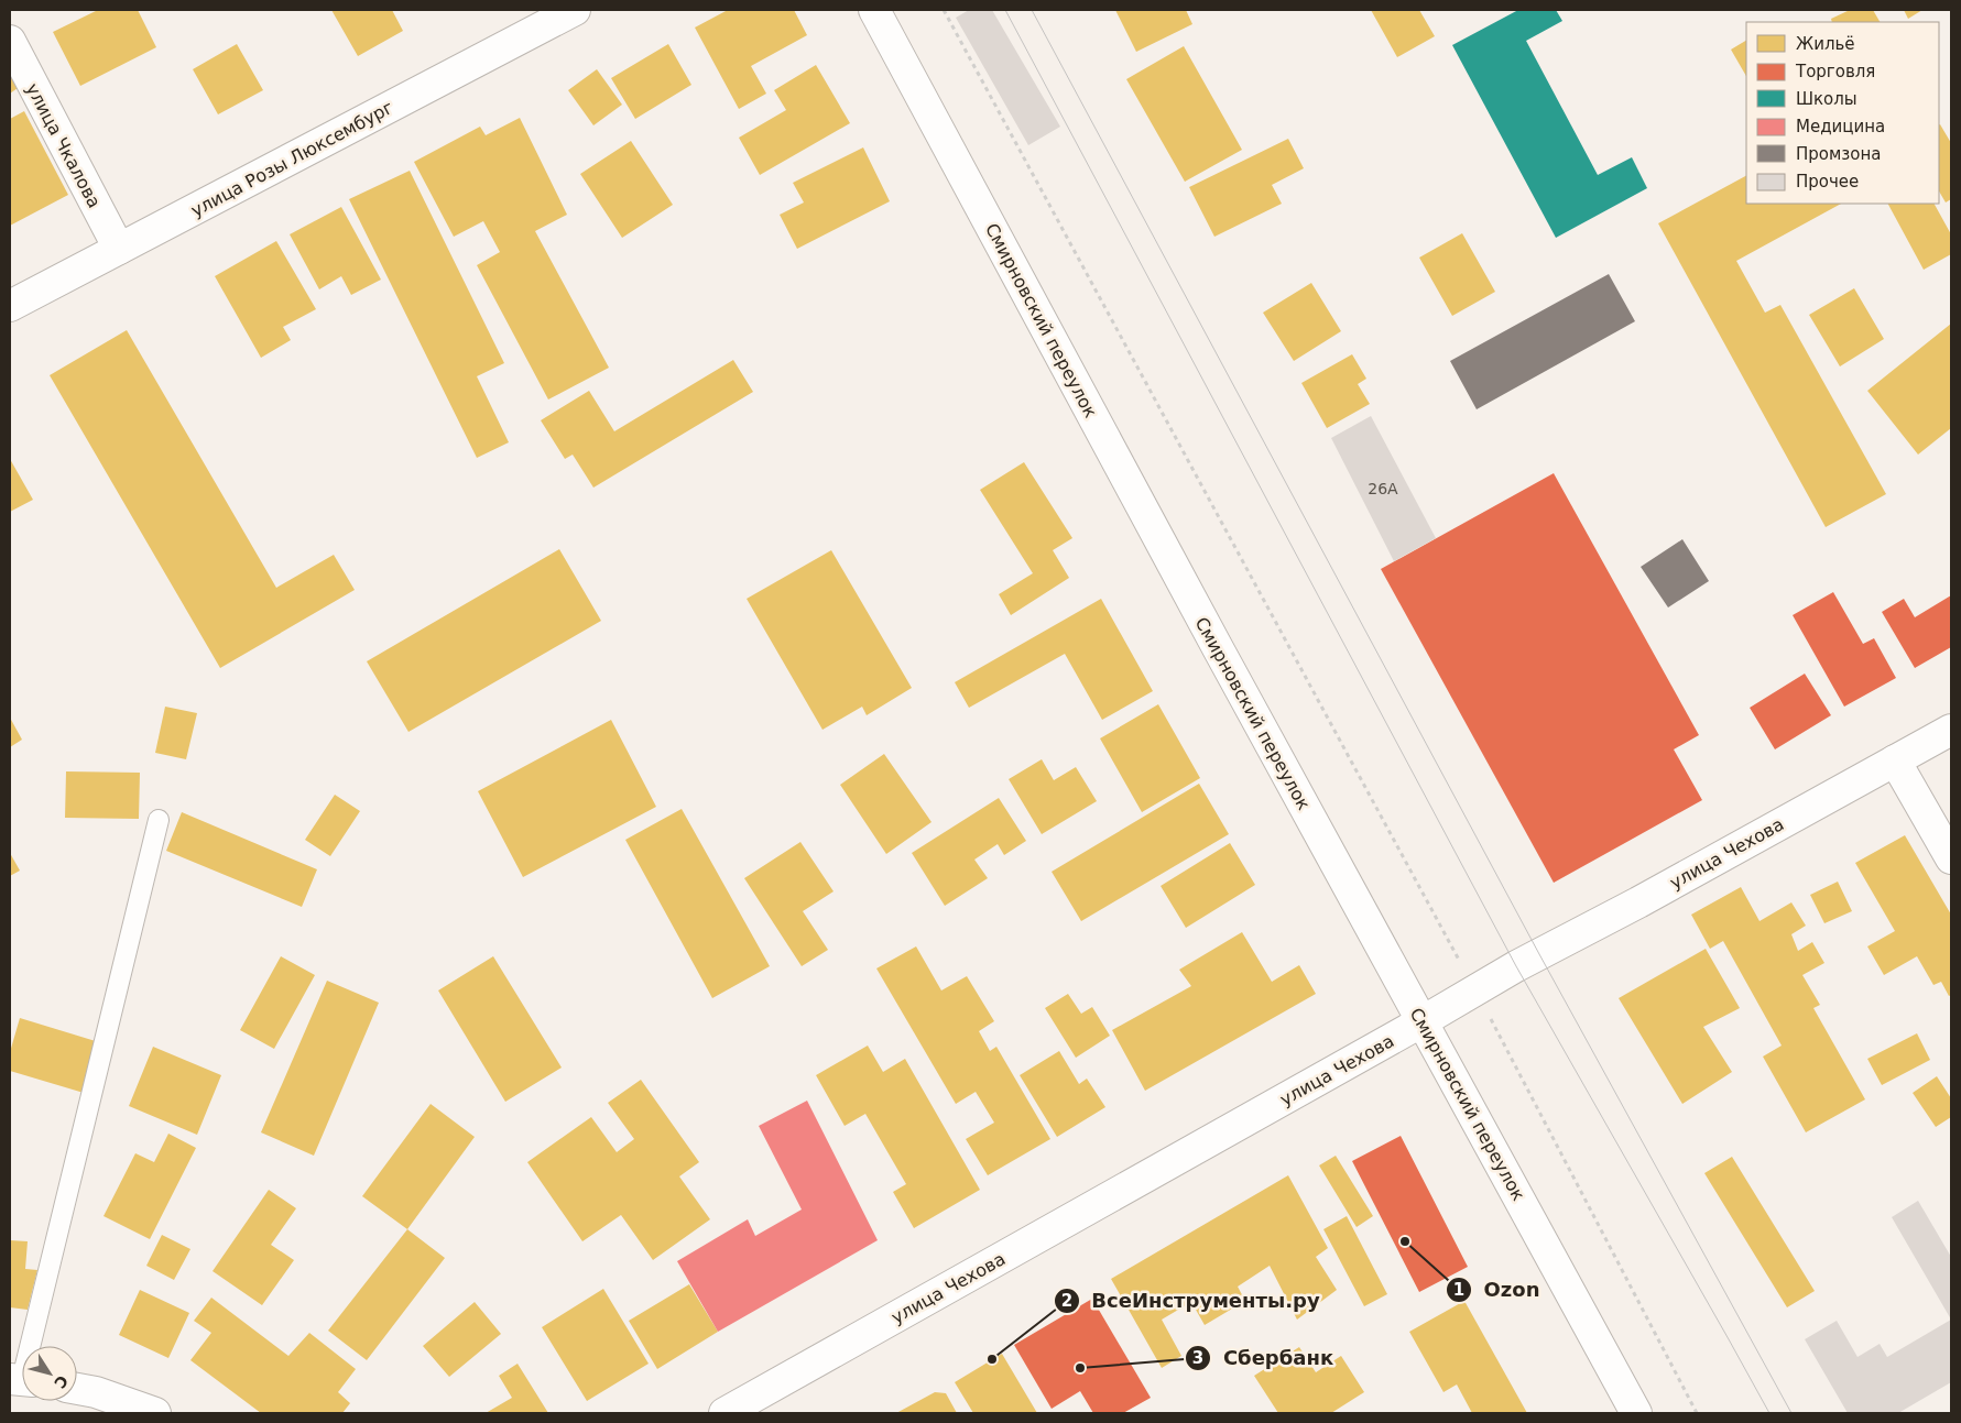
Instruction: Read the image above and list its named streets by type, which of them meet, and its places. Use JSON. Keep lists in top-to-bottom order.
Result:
{
  "streets": {
    "main road": [
      "улица Чкалова",
      "улица Розы Люксембург",
      "Смирновский переулок",
      "улица Чехова"
    ]
  },
  "crossings": [
    ["улица Чкалова", "улица Розы Люксембург"],
    ["Смирновский переулок", "улица Чехова"]
  ],
  "places": ["Ozon", "ВсеИнструменты.ру", "Сбербанк"],
  "house_numbers": ["26А"],
  "legend": [
    "Жильё",
    "Торговля",
    "Школы",
    "Медицина",
    "Промзона",
    "Прочее"
  ],
  "north": "bottom right"
}
